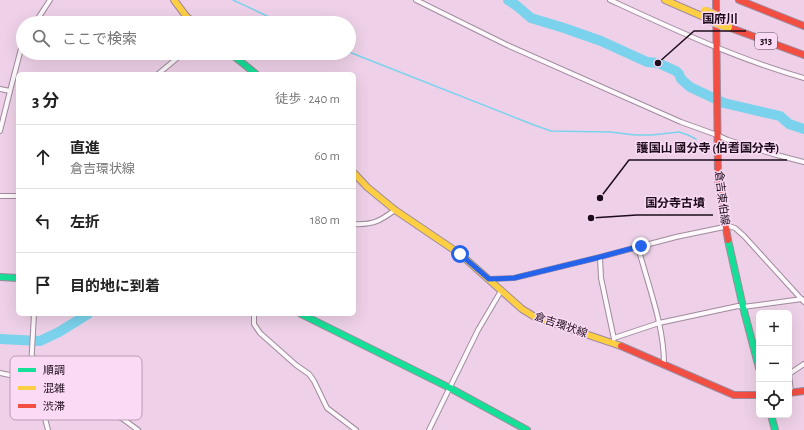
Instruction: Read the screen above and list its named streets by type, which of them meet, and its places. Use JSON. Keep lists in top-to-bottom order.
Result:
{
  "streets": {
    "main road": ["313", "倉吉東伯線", "倉吉環状線"]
  },
  "places": ["国府川", "護国山 國分寺 (伯耆国分寺)", "国分寺古墳"],
  "legend": ["順調", "混雑", "渋滞"],
  "page": {
    "search": "ここで検索",
    "heading": ["3 分", "徒歩 · 240 m"],
    "list": [
      ["直進", "倉吉環状線", "60 m"],
      ["左折", "180 m"],
      "目的地に到着"
    ],
    "map_buttons": ["+", "−"]
  }
}
